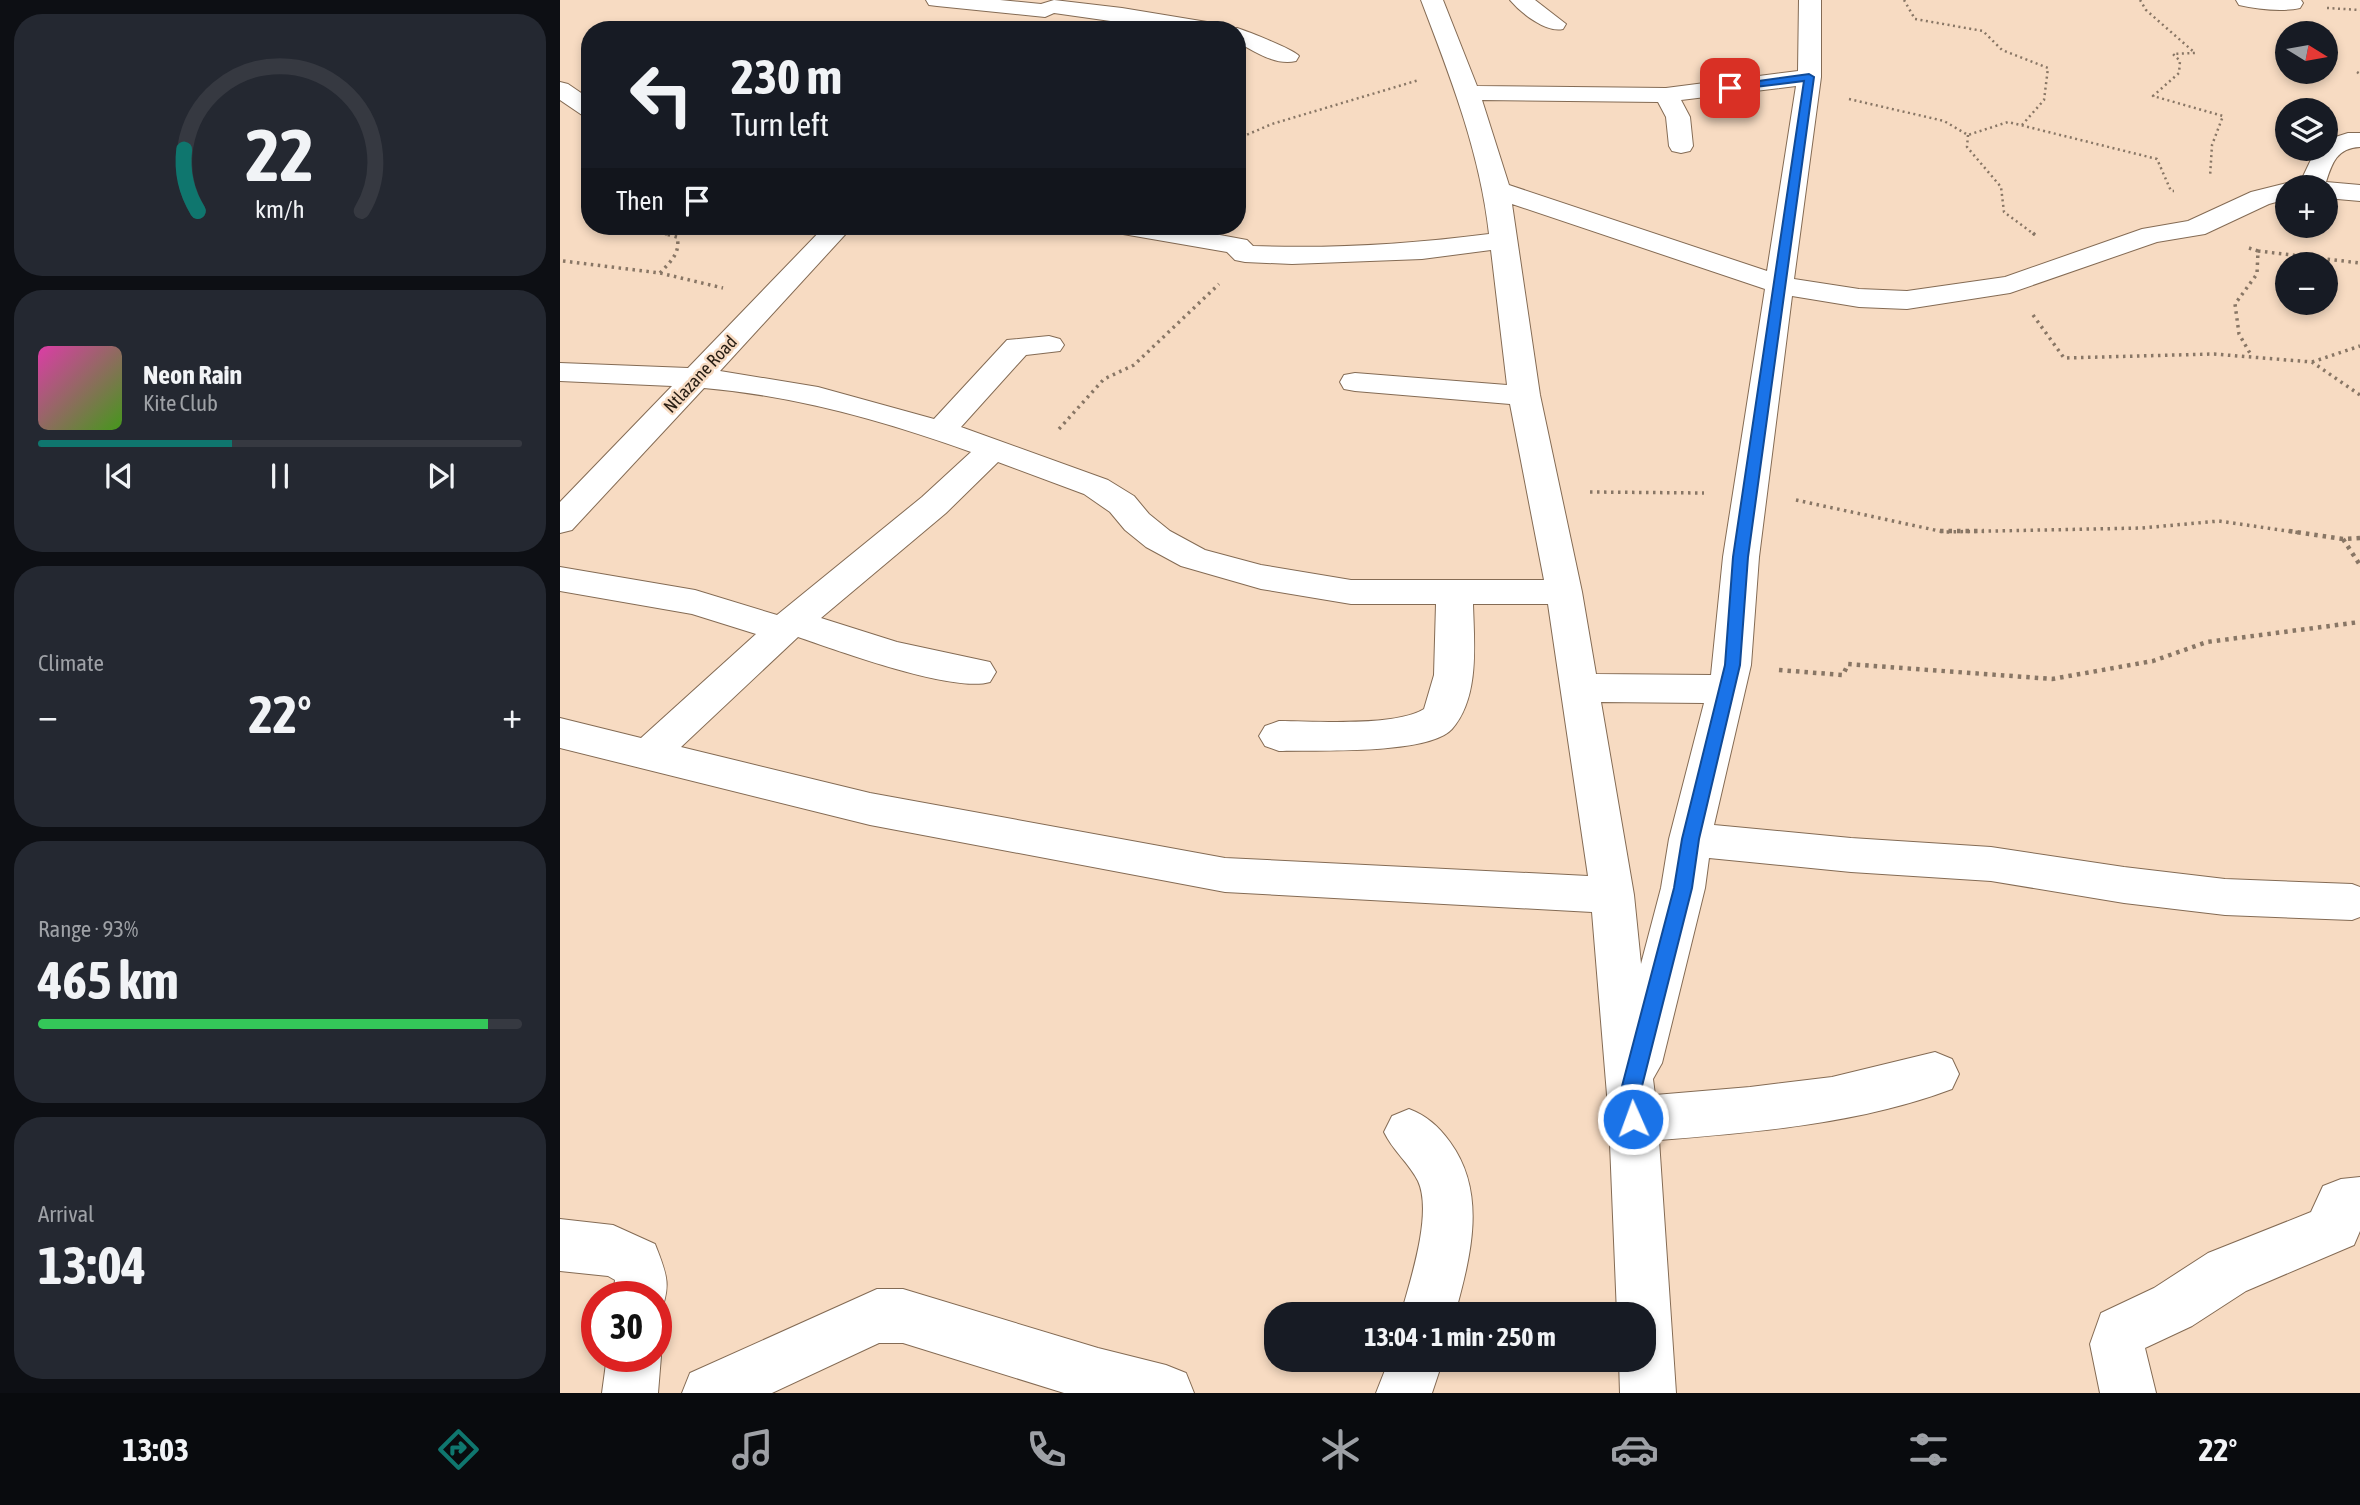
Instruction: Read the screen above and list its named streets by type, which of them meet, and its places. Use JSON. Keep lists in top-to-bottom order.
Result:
{
  "streets": {
    "street": ["Ntlazane Road"]
  },
  "north": "right",
  "page": {
    "map_buttons": ["+", "−"],
    "turn": ["230 m", "Turn left"],
    "then": "Then",
    "song": ["Neon Rain", "Kite Club"],
    "tile": [
      "Climate",
      ["Range · 93%", "465 km"],
      ["Arrival", "13:04"]
    ],
    "heat": ["−", "22°", "+"],
    "limit": "30",
    "trip": "13:04 · 1 min · 250 m",
    "tabs": ["13:03", "22°"],
    "gauge": ["22", "km/h"]
  }
}
